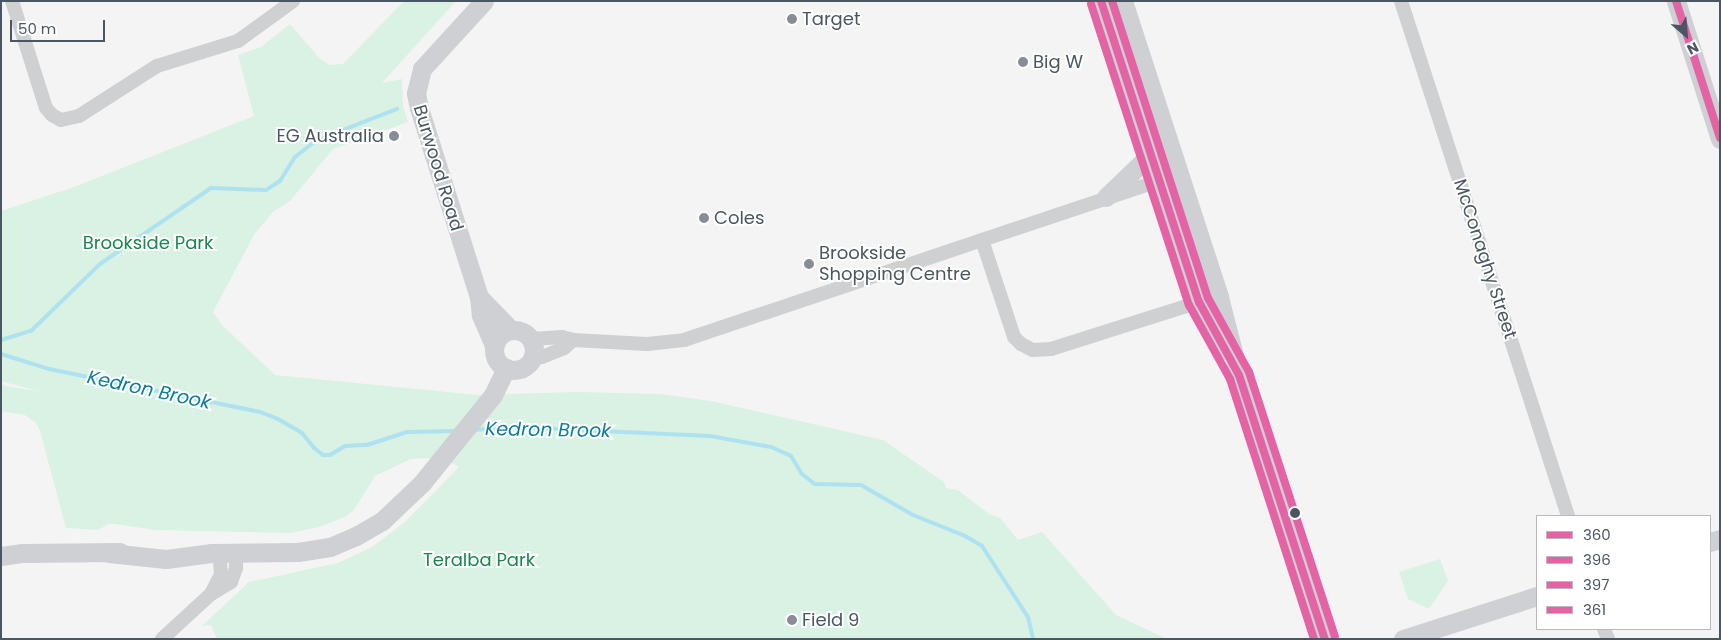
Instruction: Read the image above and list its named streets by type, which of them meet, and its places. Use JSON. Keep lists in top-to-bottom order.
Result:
{
  "streets": {
    "street": ["Burwood Road", "McConaghy Street"]
  },
  "water": ["Kedron Brook"],
  "parks": ["Brookside Park", "Teralba Park"],
  "places": [
    "Target",
    "Big W",
    "EG Australia",
    "Coles",
    "Brookside Shopping Centre",
    "Field 9"
  ],
  "lines": [
    "transit line 360",
    "transit line 397",
    "transit line 361",
    "transit line 396"
  ],
  "legend": [
    "360",
    "396",
    "397",
    "361"
  ],
  "scale_bar": "50 m",
  "north": "bottom right"
}
